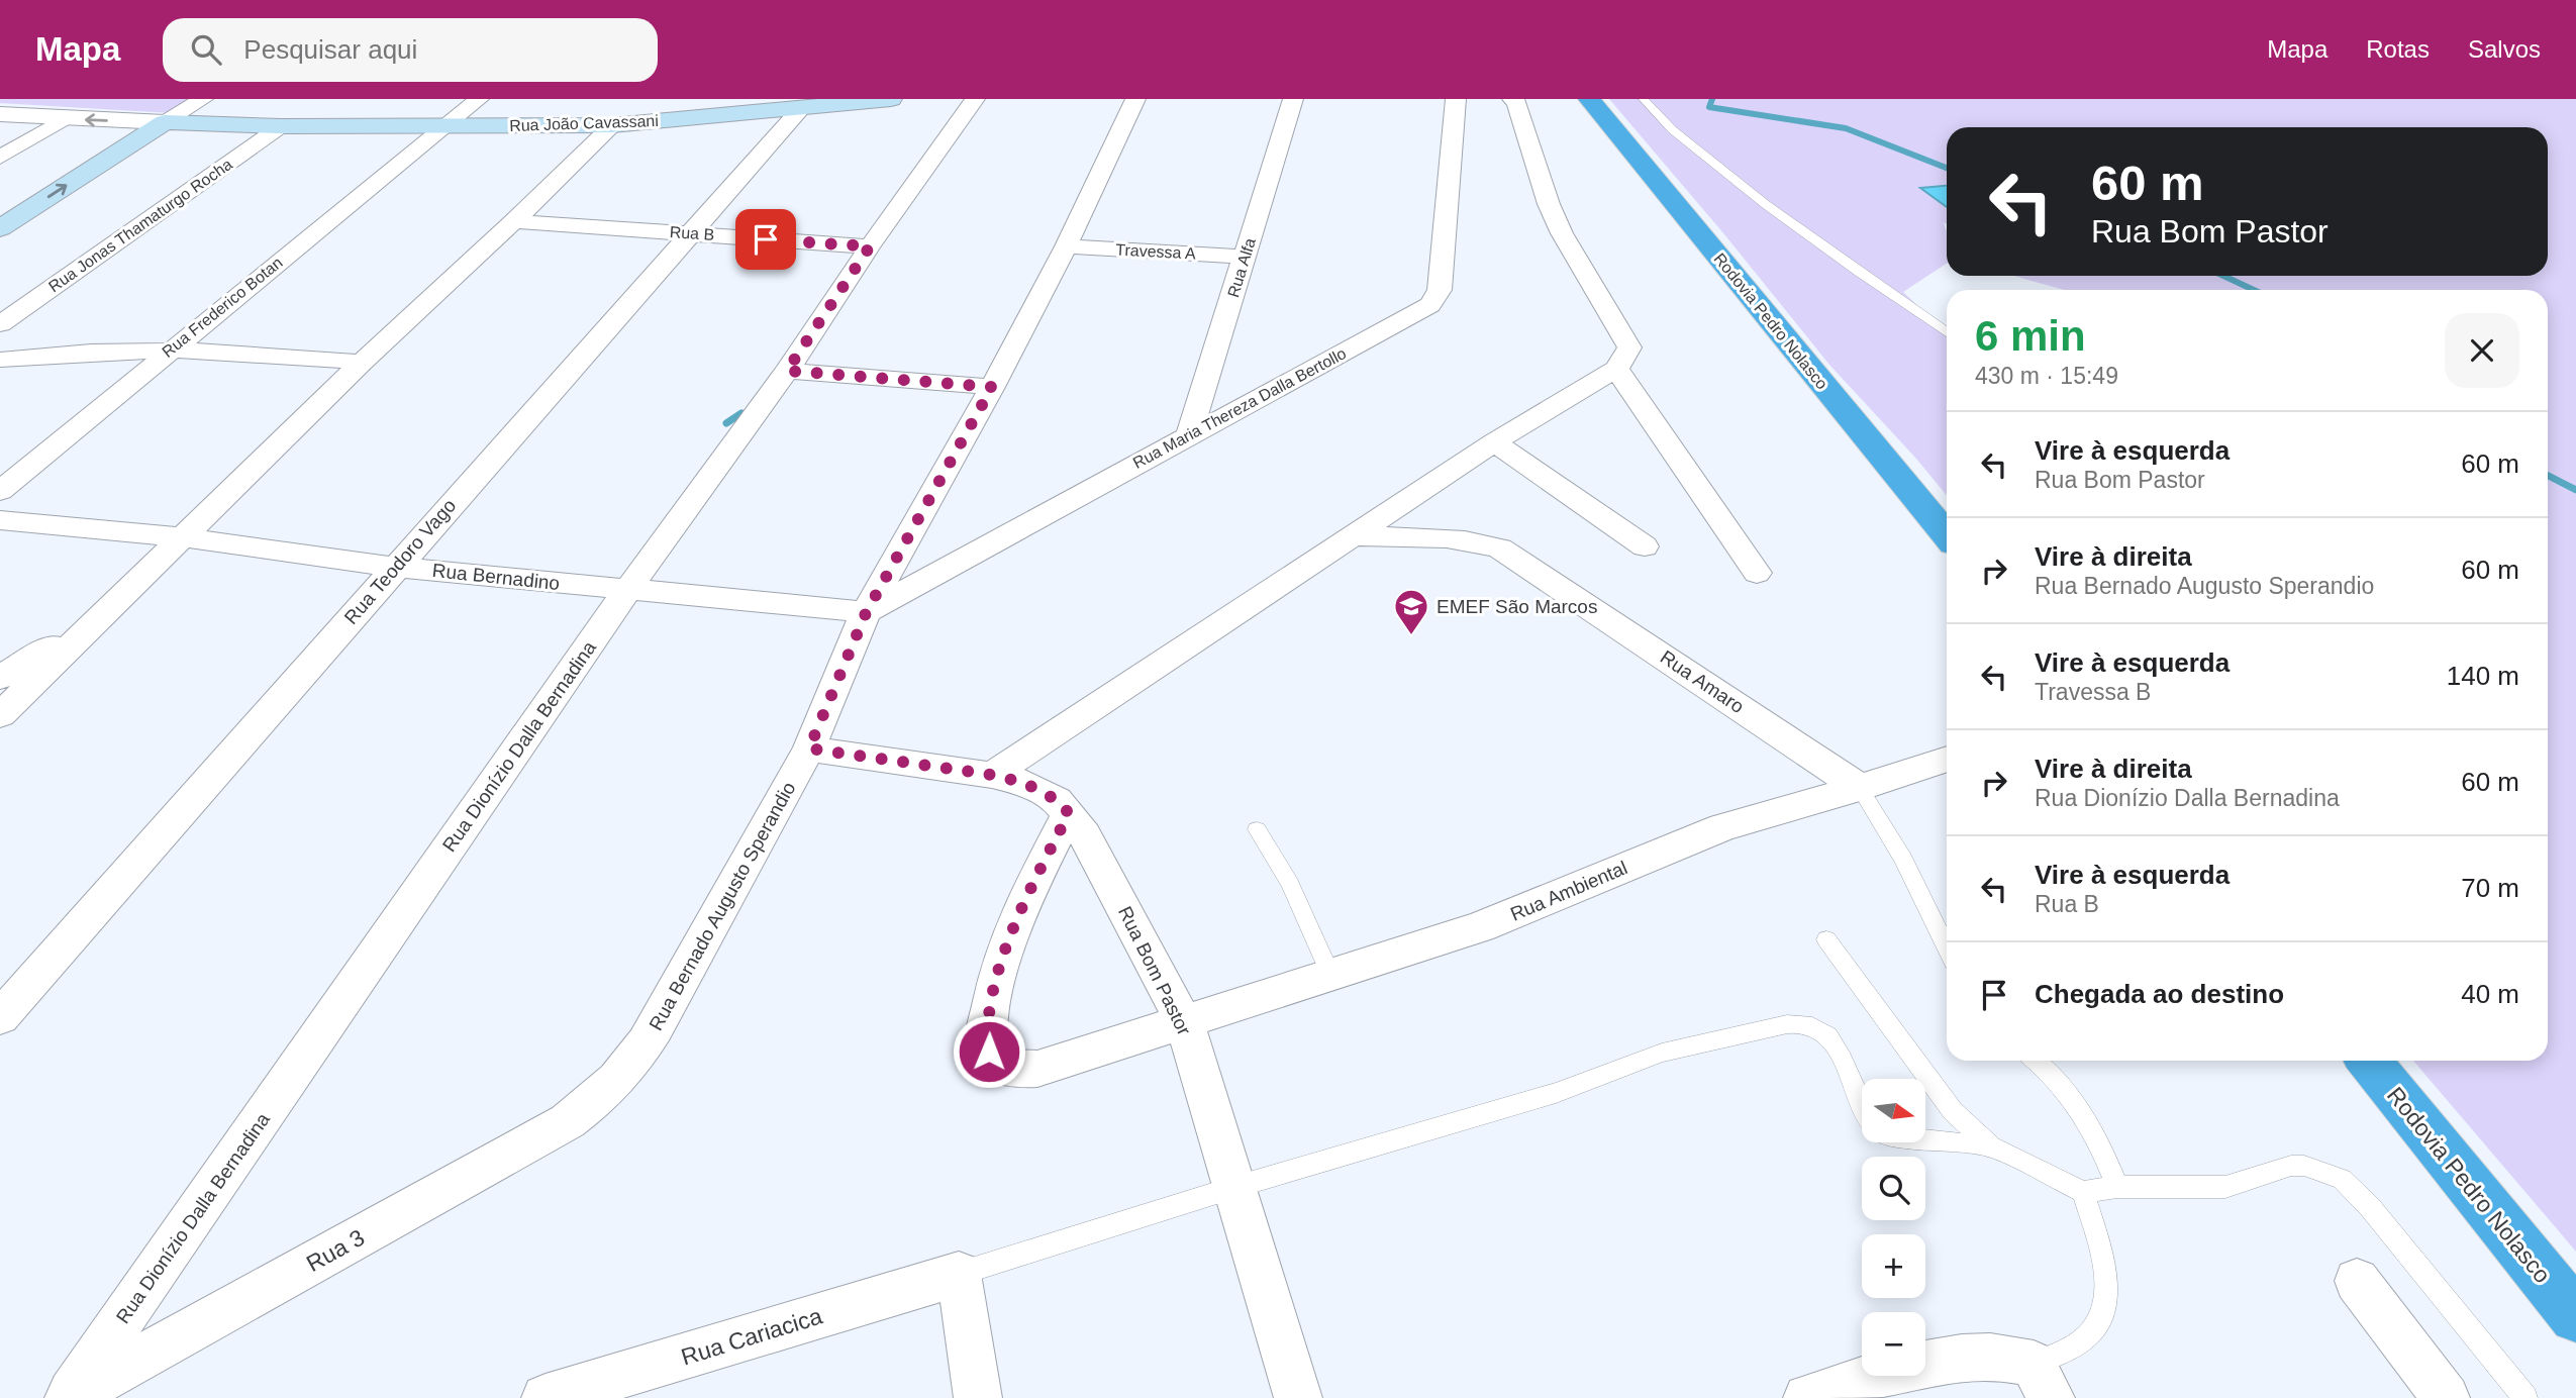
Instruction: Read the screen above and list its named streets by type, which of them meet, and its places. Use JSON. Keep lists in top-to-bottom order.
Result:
{
  "streets": {
    "highway": ["Rodovia Pedro Nolasco"],
    "main road": ["Rua João Cavassani"],
    "street": [
      "Rua Jonas Thamaturgo Rocha",
      "Rua B",
      "Travessa A",
      "Rua Alfa",
      "Rua Frederico Botan",
      "Rua Maria Thereza Dalla Bertollo",
      "Rua Teodoro Vago",
      "Rua Bernadino",
      "Rua Amaro",
      "Rua Dionízio Dalla Bernadina",
      "Rua Ambiental",
      "Rua Bernado Augusto Sperandio",
      "Rua Bom Pastor",
      "Rua 3",
      "Rua Cariacica"
    ]
  },
  "crossings": [
    ["Rua João Cavassani", "Rua Jonas Thamaturgo Rocha"],
    ["Rua João Cavassani", "Rua Frederico Botan"],
    ["Rua João Cavassani", "Rua Teodoro Vago"],
    ["Rua B", "Rua Teodoro Vago"],
    ["Rua B", "Rua Dionízio Dalla Bernadina"],
    ["Travessa A", "Rua Alfa"],
    ["Travessa A", "Rua Bernado Augusto Sperandio"],
    ["Rua Alfa", "Rua Maria Thereza Dalla Bertollo"],
    ["Rua Maria Thereza Dalla Bertollo", "Rua Bernadino"],
    ["Rua Maria Thereza Dalla Bertollo", "Rua Bernado Augusto Sperandio"],
    ["Rua Teodoro Vago", "Rua Bernadino"],
    ["Rua Bernadino", "Rua Dionízio Dalla Bernadina"],
    ["Rua Bernadino", "Rua Bernado Augusto Sperandio"],
    ["Rua Amaro", "Rua Ambiental"],
    ["Rua Dionízio Dalla Bernadina", "Rua 3"],
    ["Rua Ambiental", "Rua Bom Pastor"],
    ["Rua Bernado Augusto Sperandio", "Rua Bom Pastor"],
    ["Rua Bernado Augusto Sperandio", "Rua 3"]
  ],
  "places": {
    "school or university": ["EMEF São Marcos"]
  },
  "north": "right",
  "page": {
    "header": "Mapa",
    "search": "Pesquisar aqui",
    "nav": ["Mapa", "Rotas", "Salvos"],
    "turn": ["60 m", "Rua Bom Pastor"],
    "heading": ["6 min", "430 m · 15:49"],
    "list": [
      {
        "name": "Vire à esquerda",
        "note": "Rua Bom Pastor",
        "value": "60 m"
      },
      {
        "name": "Vire à direita",
        "note": "Rua Bernado Augusto Sperandio",
        "value": "60 m"
      },
      {
        "name": "Vire à esquerda",
        "note": "Travessa B",
        "value": "140 m"
      },
      {
        "name": "Vire à direita",
        "note": "Rua Dionízio Dalla Bernadina",
        "value": "60 m"
      },
      {
        "name": "Vire à esquerda",
        "note": "Rua B",
        "value": "70 m"
      },
      {
        "name": "Chegada ao destino",
        "value": "40 m"
      }
    ],
    "map_buttons": ["+", "−"]
  }
}
